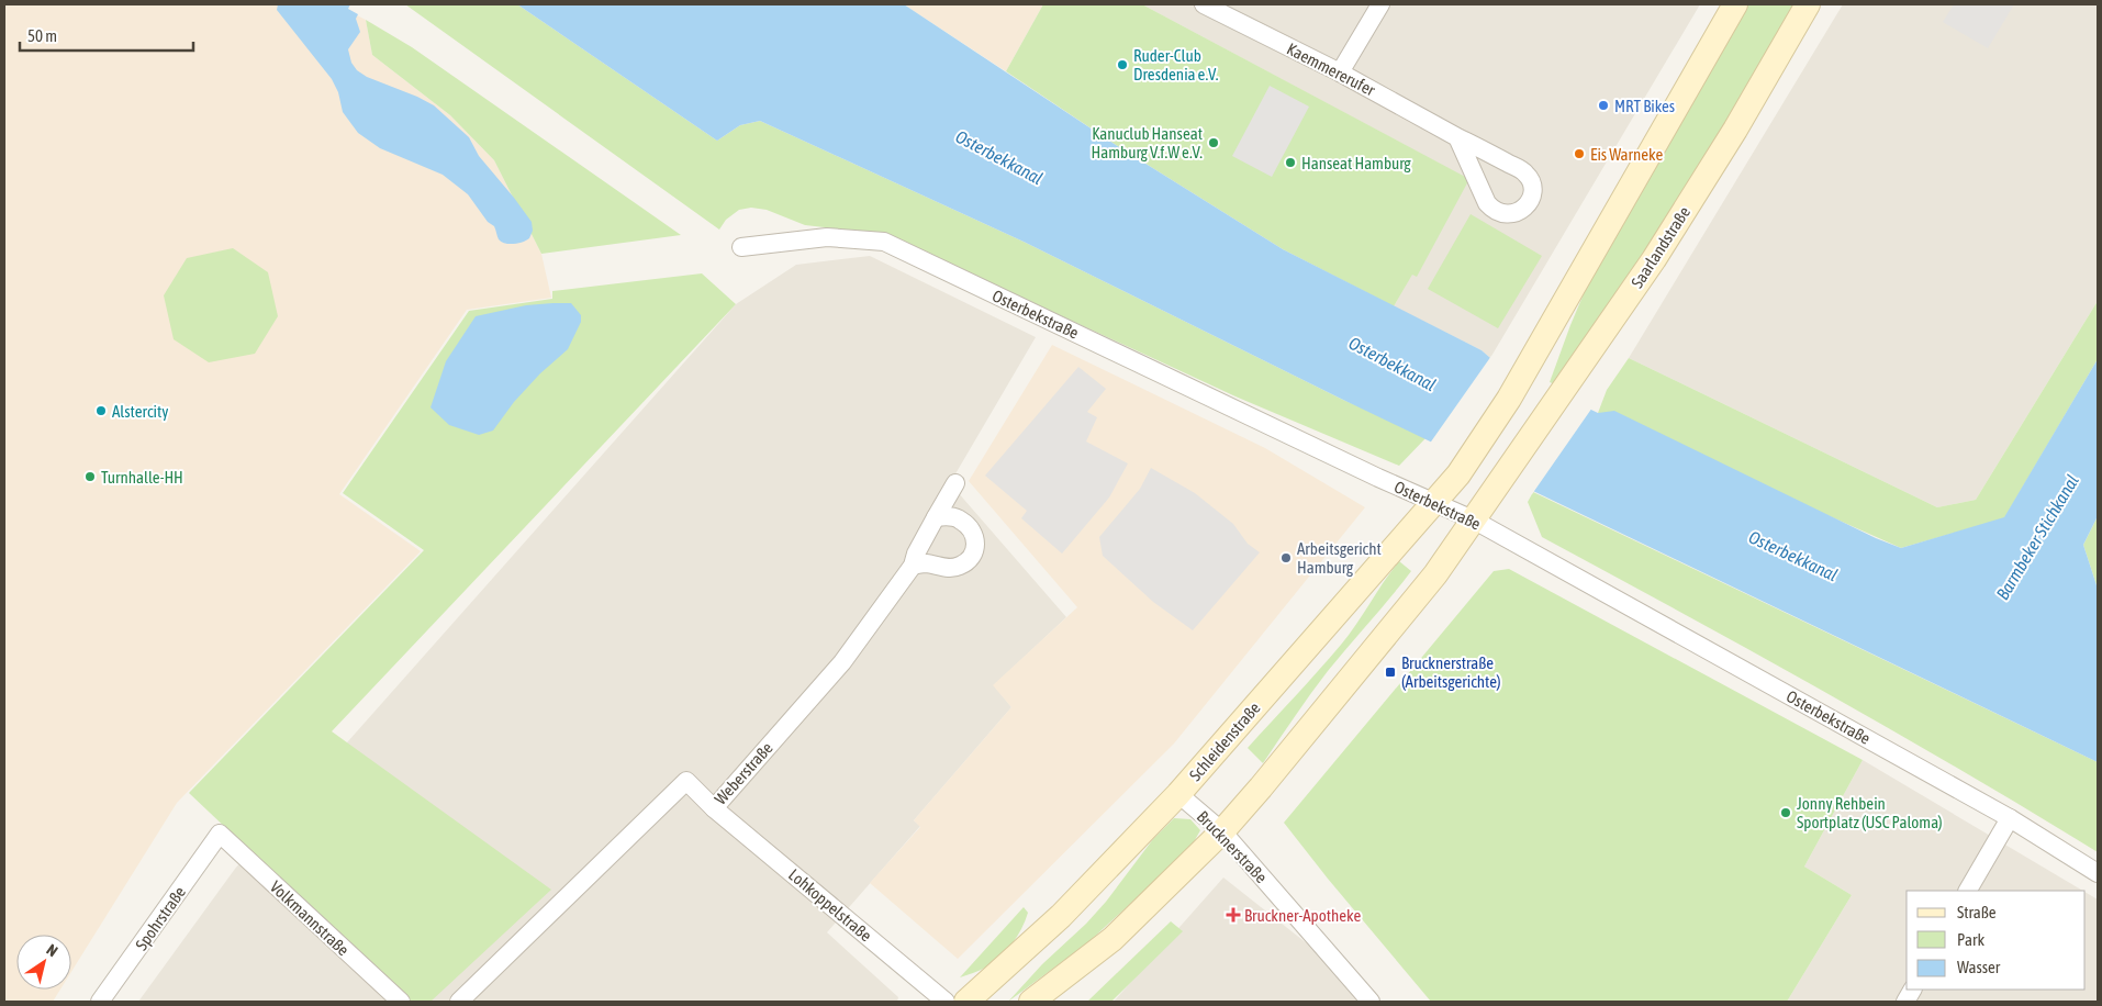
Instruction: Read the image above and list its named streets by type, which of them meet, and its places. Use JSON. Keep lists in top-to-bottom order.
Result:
{
  "streets": {
    "main road": ["Saarlandstraße", "Schleidenstraße"],
    "street": [
      "Kaemmererufer",
      "Osterbekstraße",
      "Weberstraße",
      "Brucknerstraße",
      "Lohkoppelstraße",
      "Spohrstraße",
      "Volkmannstraße"
    ]
  },
  "crossings": [
    ["Saarlandstraße", "Osterbekstraße"],
    ["Osterbekstraße", "Schleidenstraße"],
    ["Schleidenstraße", "Brucknerstraße"],
    ["Weberstraße", "Lohkoppelstraße"],
    ["Spohrstraße", "Volkmannstraße"]
  ],
  "water": ["Osterbekkanal", "Barmbeker Stichkanal"],
  "places": {
    "other": [
      "Ruder-Club Dresdenia e.V.",
      "MRT Bikes",
      "Kanuclub Hanseat Hamburg V.f.W e.V.",
      "Eis Warneke",
      "Hanseat Hamburg",
      "Alstercity",
      "Turnhalle-HH",
      "Arbeitsgericht Hamburg",
      "Jonny Rehbein Sportplatz (USC Paloma)"
    ],
    "transit": ["Brucknerstraße (Arbeitsgerichte)"],
    "health": ["Bruckner-Apotheke"]
  },
  "legend": ["Straße", "Park", "Wasser"],
  "scale_bar": "50 m",
  "north": "top right"
}
